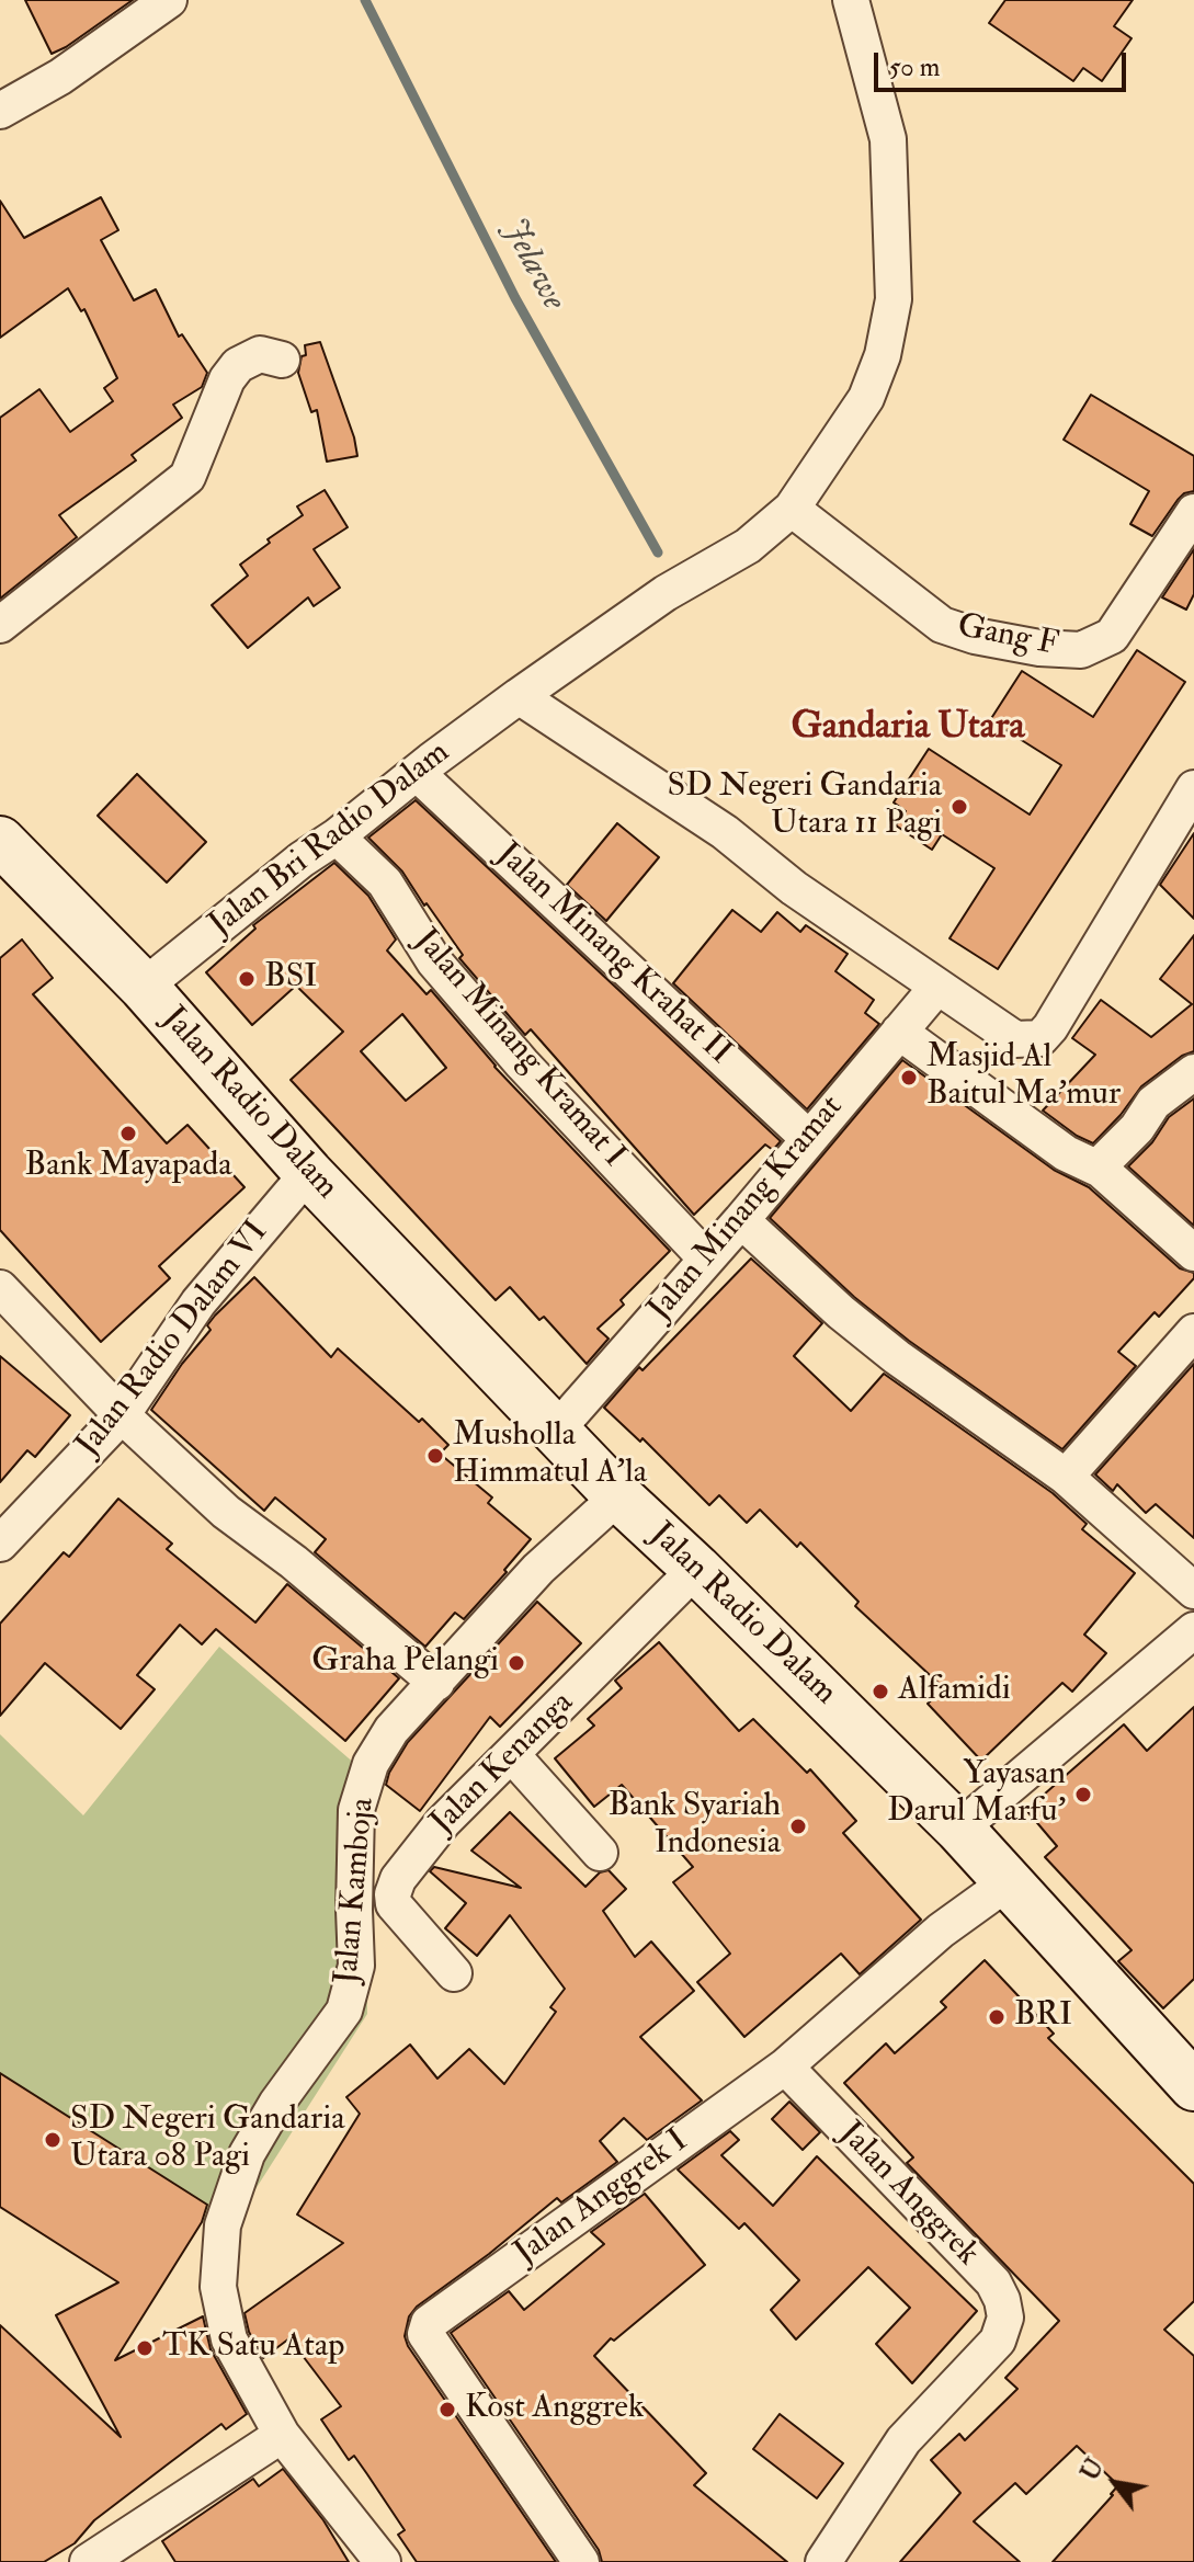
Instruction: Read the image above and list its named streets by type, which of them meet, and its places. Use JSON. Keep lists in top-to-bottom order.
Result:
{
  "streets": {
    "main road": ["Jalan Radio Dalam"],
    "street": [
      "Gang F",
      "Jalan Bri Radio Dalam",
      "Jalan Minang Krahat II",
      "Jalan Minang Kramat I",
      "Jalan Minang Kramat",
      "Jalan Radio Dalam VI",
      "Jalan Kenanga",
      "Jalan Kamboja",
      "Jalan Anggrek",
      "Jalan Anggrek I"
    ]
  },
  "crossings": [
    ["Gang F", "Jalan Bri Radio Dalam"],
    ["Jalan Bri Radio Dalam", "Jalan Minang Krahat II"],
    ["Jalan Bri Radio Dalam", "Jalan Minang Kramat I"],
    ["Jalan Bri Radio Dalam", "Jalan Radio Dalam"],
    ["Jalan Minang Krahat II", "Jalan Minang Kramat"],
    ["Jalan Minang Kramat I", "Jalan Minang Kramat"],
    ["Jalan Radio Dalam", "Jalan Minang Kramat"],
    ["Jalan Radio Dalam", "Jalan Radio Dalam VI"],
    ["Jalan Radio Dalam", "Jalan Kenanga"],
    ["Jalan Radio Dalam", "Jalan Kamboja"],
    ["Jalan Anggrek", "Jalan Anggrek I"]
  ],
  "districts": ["Gandaria Utara"],
  "water": ["Jelawe"],
  "places": [
    "SD Negeri Gandaria Utara 11 Pagi",
    "BSI",
    "Masjid Al Baitul Ma'mur",
    "Bank Mayapada",
    "Musholla Himmatul A'la",
    "Graha Pelangi",
    "Alfamidi",
    "Yayasan Darul Marfu'",
    "Bank Syariah Indonesia",
    "BRI",
    "SD Negeri Gandaria Utara 08 Pagi",
    "TK Satu Atap",
    "Kost Anggrek"
  ],
  "scale_bar": "50 m",
  "north": "top left"
}
